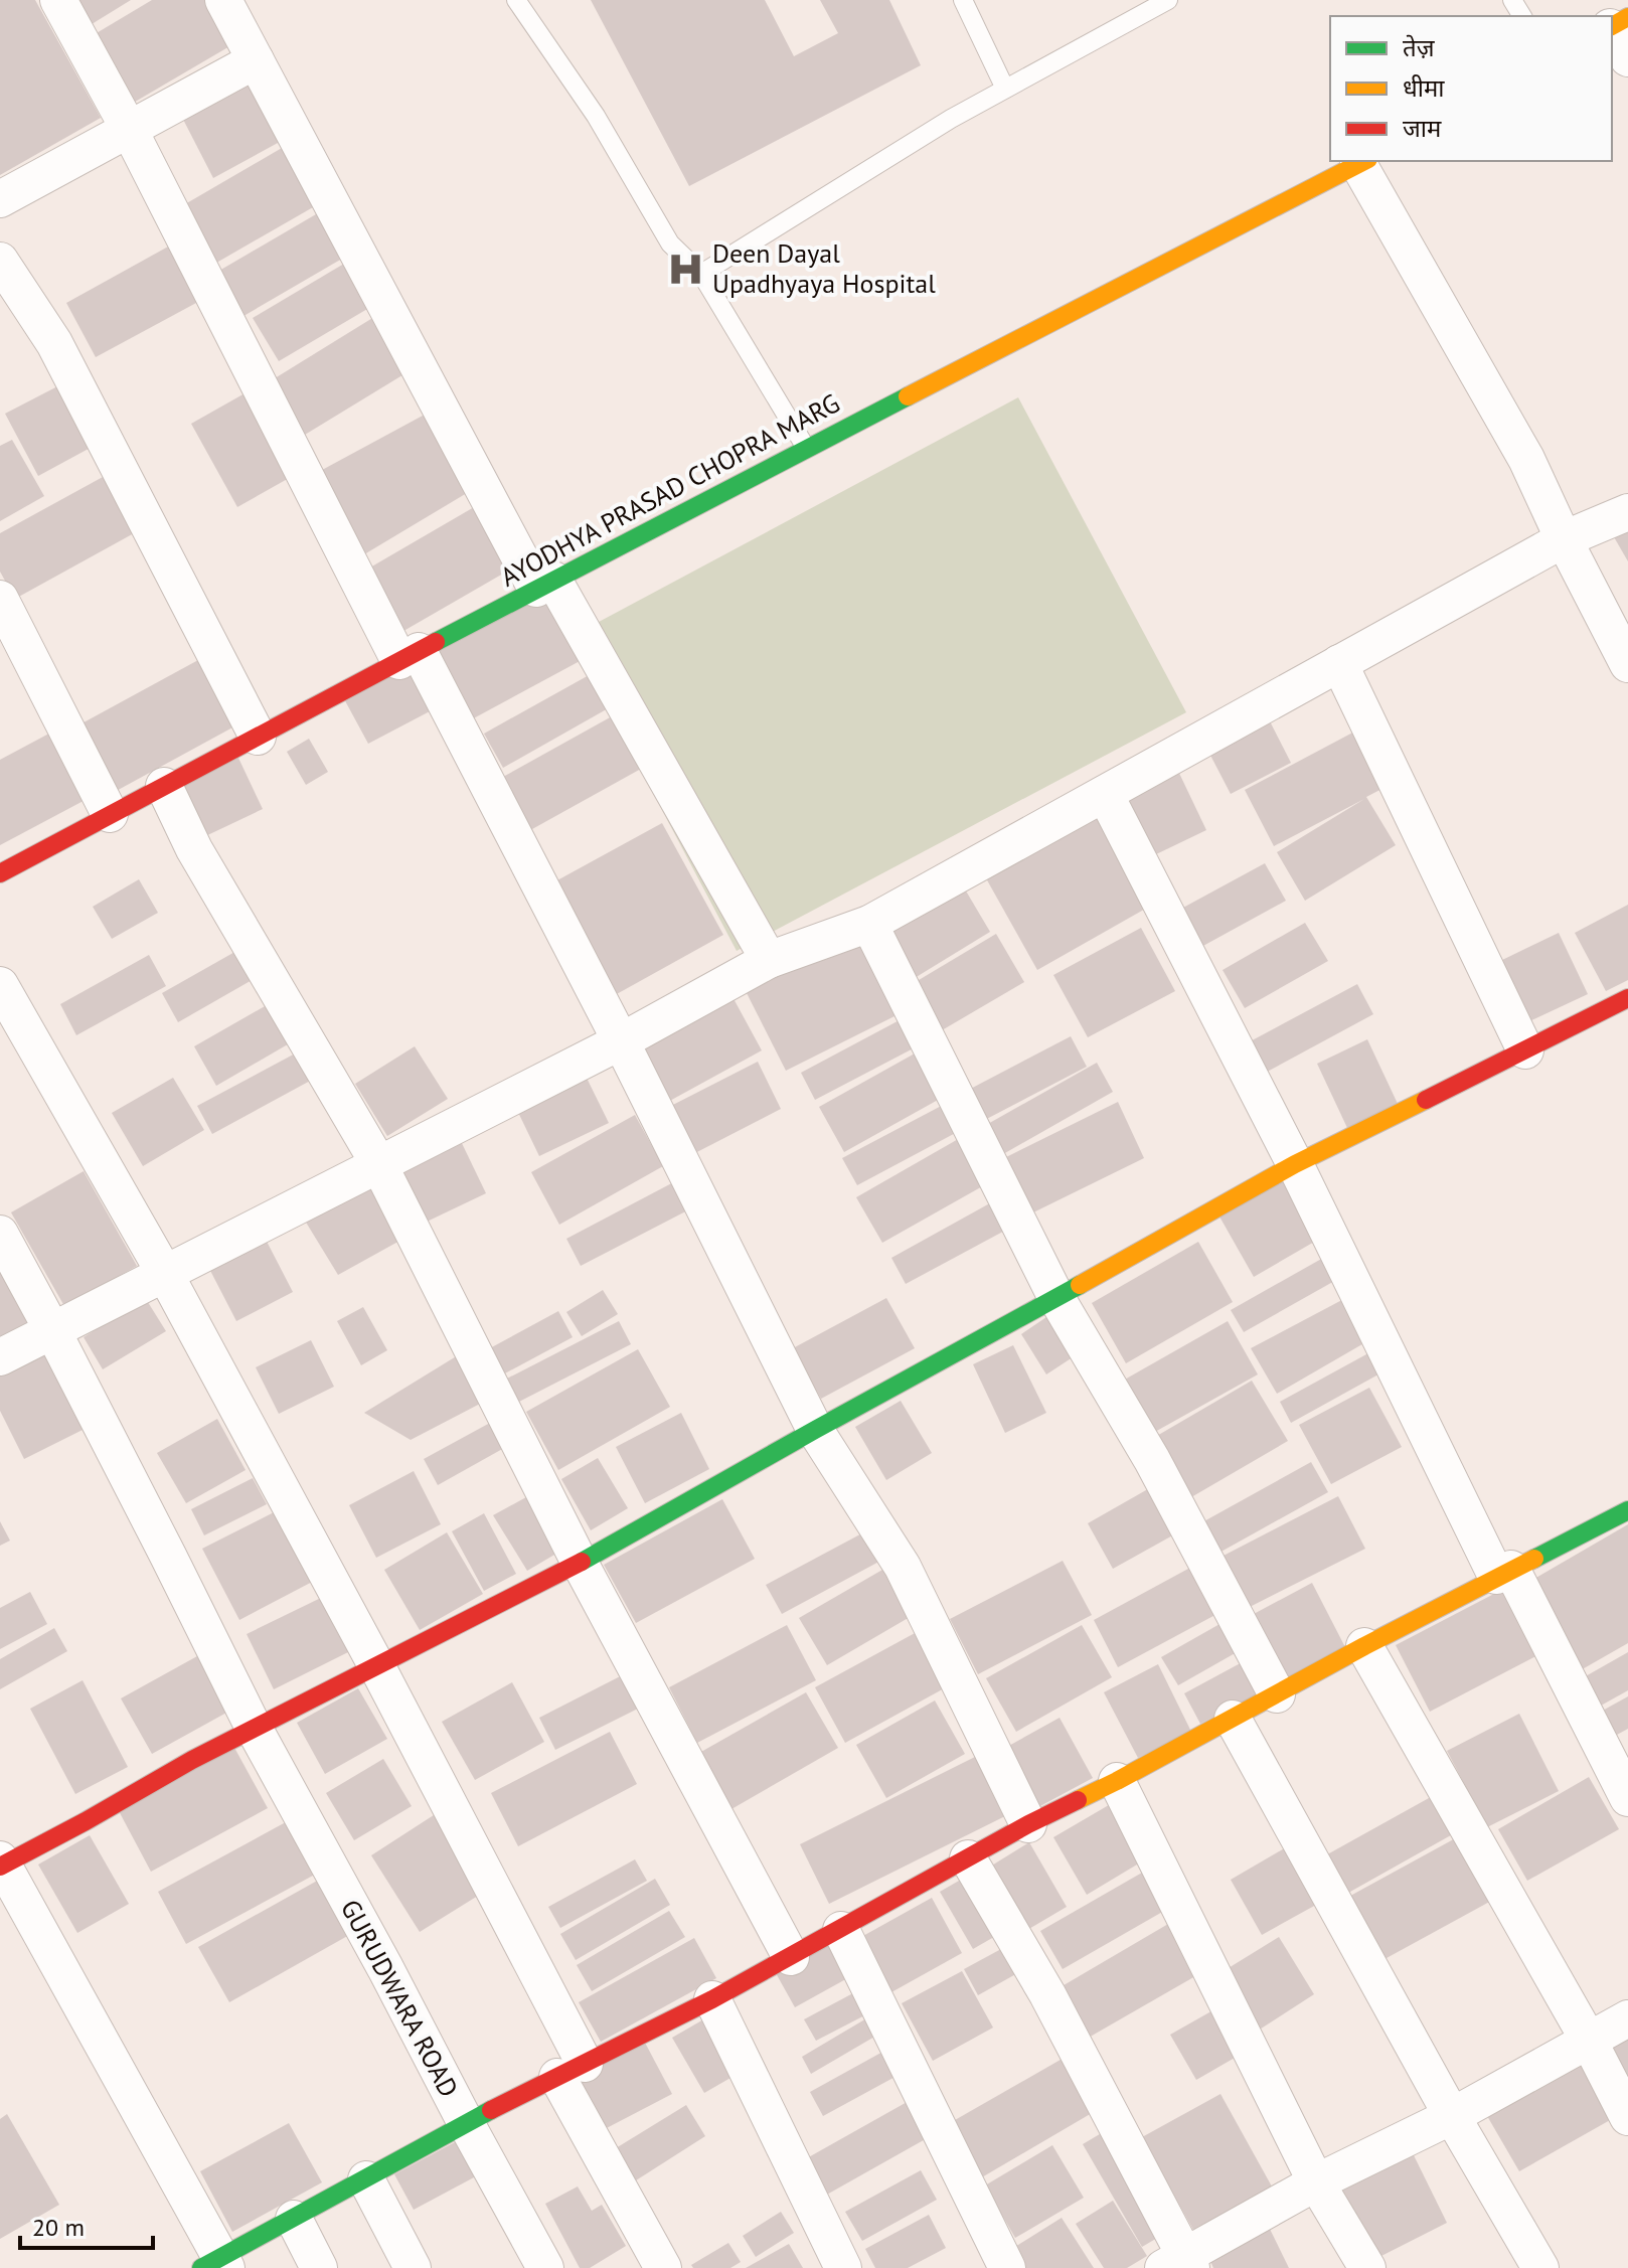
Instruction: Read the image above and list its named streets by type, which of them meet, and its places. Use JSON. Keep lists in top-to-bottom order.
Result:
{
  "streets": {
    "street": ["AYODHYA PRASAD CHOPRA MARG", "GURUDWARA ROAD"]
  },
  "places": {
    "hospital": ["Deen Dayal Upadhyaya Hospital"]
  },
  "legend": ["तेज़", "धीमा", "जाम"],
  "scale_bar": "20 m"
}
